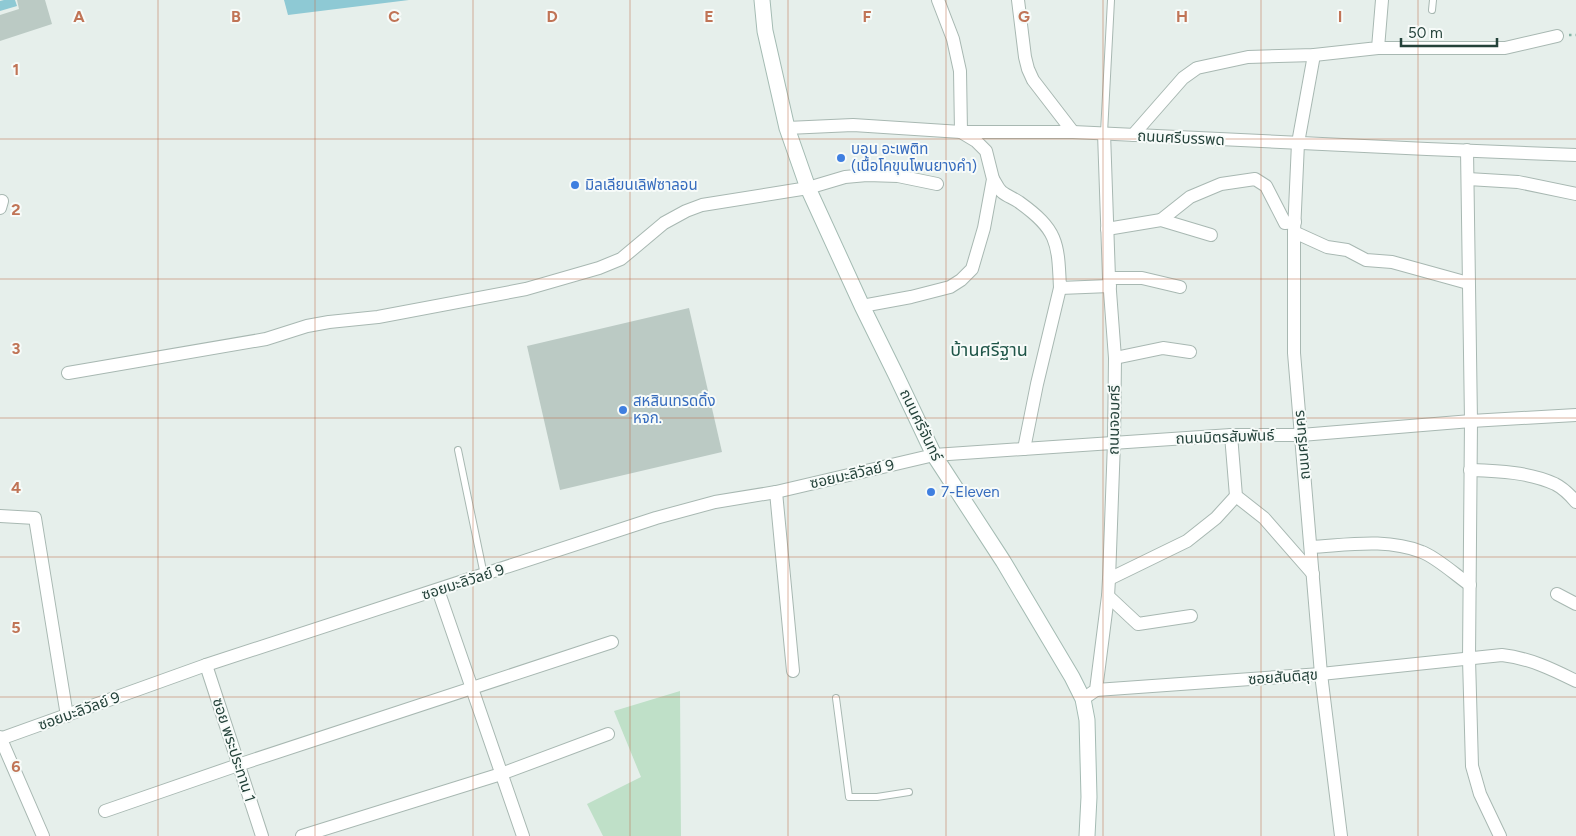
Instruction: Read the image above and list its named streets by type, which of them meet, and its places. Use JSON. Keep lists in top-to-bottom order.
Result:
{
  "streets": {
    "main road": ["ถนนศรีจันทร์"],
    "street": [
      "ถนนศรีบรรพด",
      "ถนนจอมศรี",
      "ถนนมิตรสัมพันธ์",
      "ถนนศรีนคร",
      "ซอยมะลิวัลย์ 9",
      "ซอยสันติสุข",
      "ซอย พระประทาน 1"
    ]
  },
  "crossings": [
    ["ถนนศรีบรรพด", "ถนนจอมศรี"],
    ["ถนนศรีบรรพด", "ถนนศรีจันทร์"],
    ["ถนนศรีบรรพด", "ถนนศรีนคร"],
    ["ถนนจอมศรี", "ถนนมิตรสัมพันธ์"],
    ["ถนนจอมศรี", "ซอยสันติสุข"],
    ["ถนนศรีจันทร์", "ถนนมิตรสัมพันธ์"],
    ["ถนนศรีจันทร์", "ซอยมะลิวัลย์ 9"],
    ["ถนนมิตรสัมพันธ์", "ถนนศรีนคร"],
    ["ถนนมิตรสัมพันธ์", "ซอยมะลิวัลย์ 9"],
    ["ถนนศรีนคร", "ซอยสันติสุข"],
    ["ซอยมะลิวัลย์ 9", "ซอย พระประทาน 1"]
  ],
  "districts": ["บ้านศรีฐาน"],
  "places": [
    "บอน อะเพติท (เนื้อโคขุนโพนยางคำ)",
    "มิลเลียนเลิฟซาลอน",
    "สหสินเทรดดิ้ง หจก.",
    "7-Eleven"
  ],
  "scale_bar": "50 m",
  "grid": {
    "columns": [
      "A",
      "B",
      "C",
      "D",
      "E",
      "F",
      "G",
      "H",
      "I"
    ],
    "rows": [
      "1",
      "2",
      "3",
      "4",
      "5",
      "6"
    ]
  }
}
